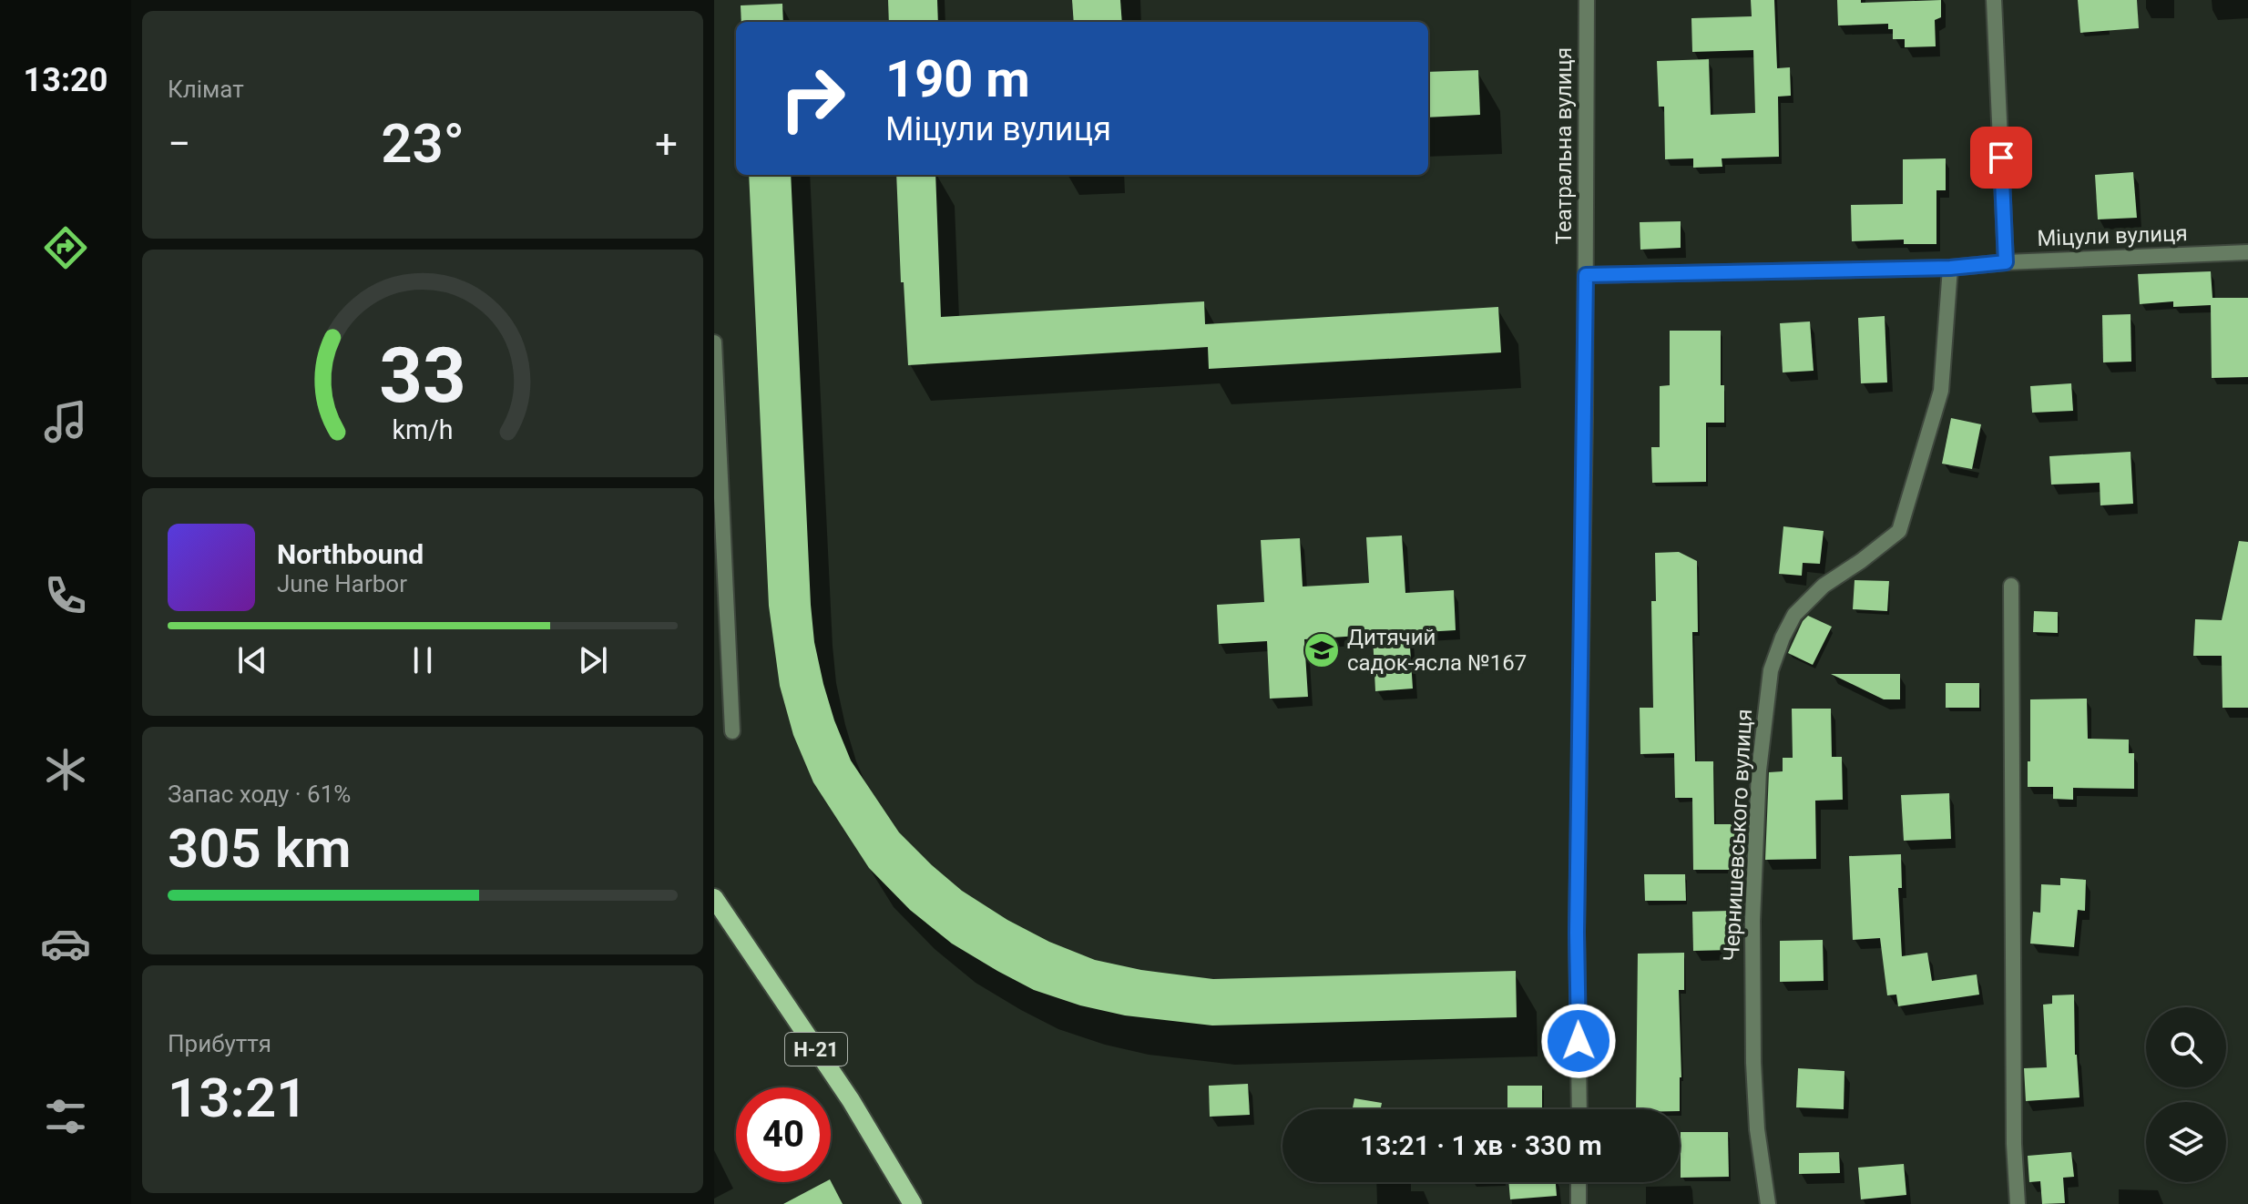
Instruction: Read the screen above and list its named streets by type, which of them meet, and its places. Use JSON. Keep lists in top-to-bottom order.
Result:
{
  "streets": {
    "main road": ["Н-21"],
    "street": ["Театральна вулиця", "Міцули вулиця", "Чернишевського вулиця"]
  },
  "crossings": [
    ["Театральна вулиця", "Міцули вулиця"],
    ["Міцули вулиця", "Чернишевського вулиця"]
  ],
  "places": {
    "school or university": ["Дитячий садок-ясла №167"]
  },
  "page": {
    "tabs": "13:20",
    "tile": [
      "Клімат",
      ["Запас ходу · 61%", "305 km"],
      ["Прибуття", "13:21"]
    ],
    "turn": ["190 m", "Міцули вулиця"],
    "heat": ["−", "23°", "+"],
    "song": ["Northbound", "June Harbor"],
    "limit": "40",
    "trip": "13:21 · 1 хв · 330 m",
    "gauge": ["33", "km/h"]
  }
}
